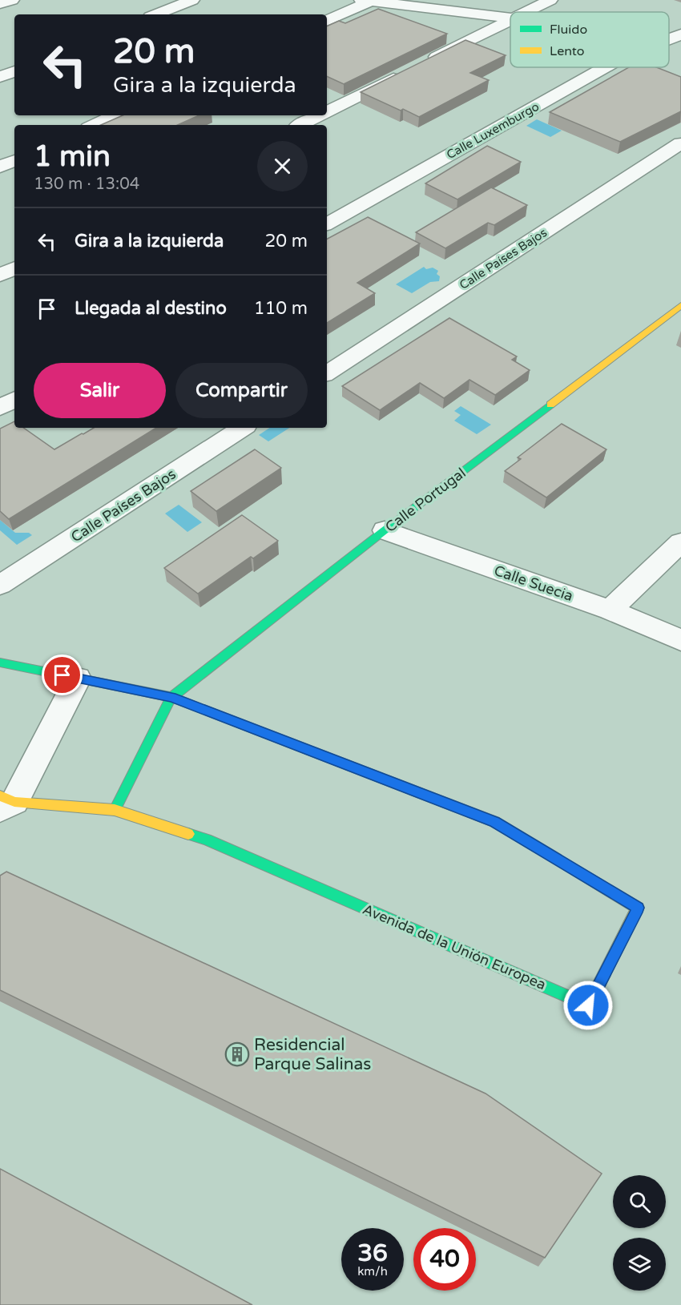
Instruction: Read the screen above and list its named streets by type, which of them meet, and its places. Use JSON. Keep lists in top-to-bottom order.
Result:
{
  "streets": {
    "street": [
      "Calle Luxemburgo",
      "Calle Países Bajos",
      "Calle Portugal",
      "Calle Suecia",
      "Avenida de la Unión Europea"
    ]
  },
  "crossings": [
    ["Calle Portugal", "Calle Suecia"],
    ["Calle Portugal", "Avenida de la Unión Europea"]
  ],
  "places": {
    "building": ["Residencial Parque Salinas"]
  },
  "legend": ["Fluido", "Lento"],
  "page": {
    "turn": ["20 m", "Gira a la izquierda"],
    "heading": ["1 min", "130 m · 13:04"],
    "list": [
      {
        "name": "Gira a la izquierda",
        "value": "20 m"
      },
      {
        "name": "Llegada al destino",
        "value": "110 m"
      }
    ],
    "buttons": ["Salir", "Compartir"],
    "speed": "36 km/h",
    "limit": "40"
  }
}
